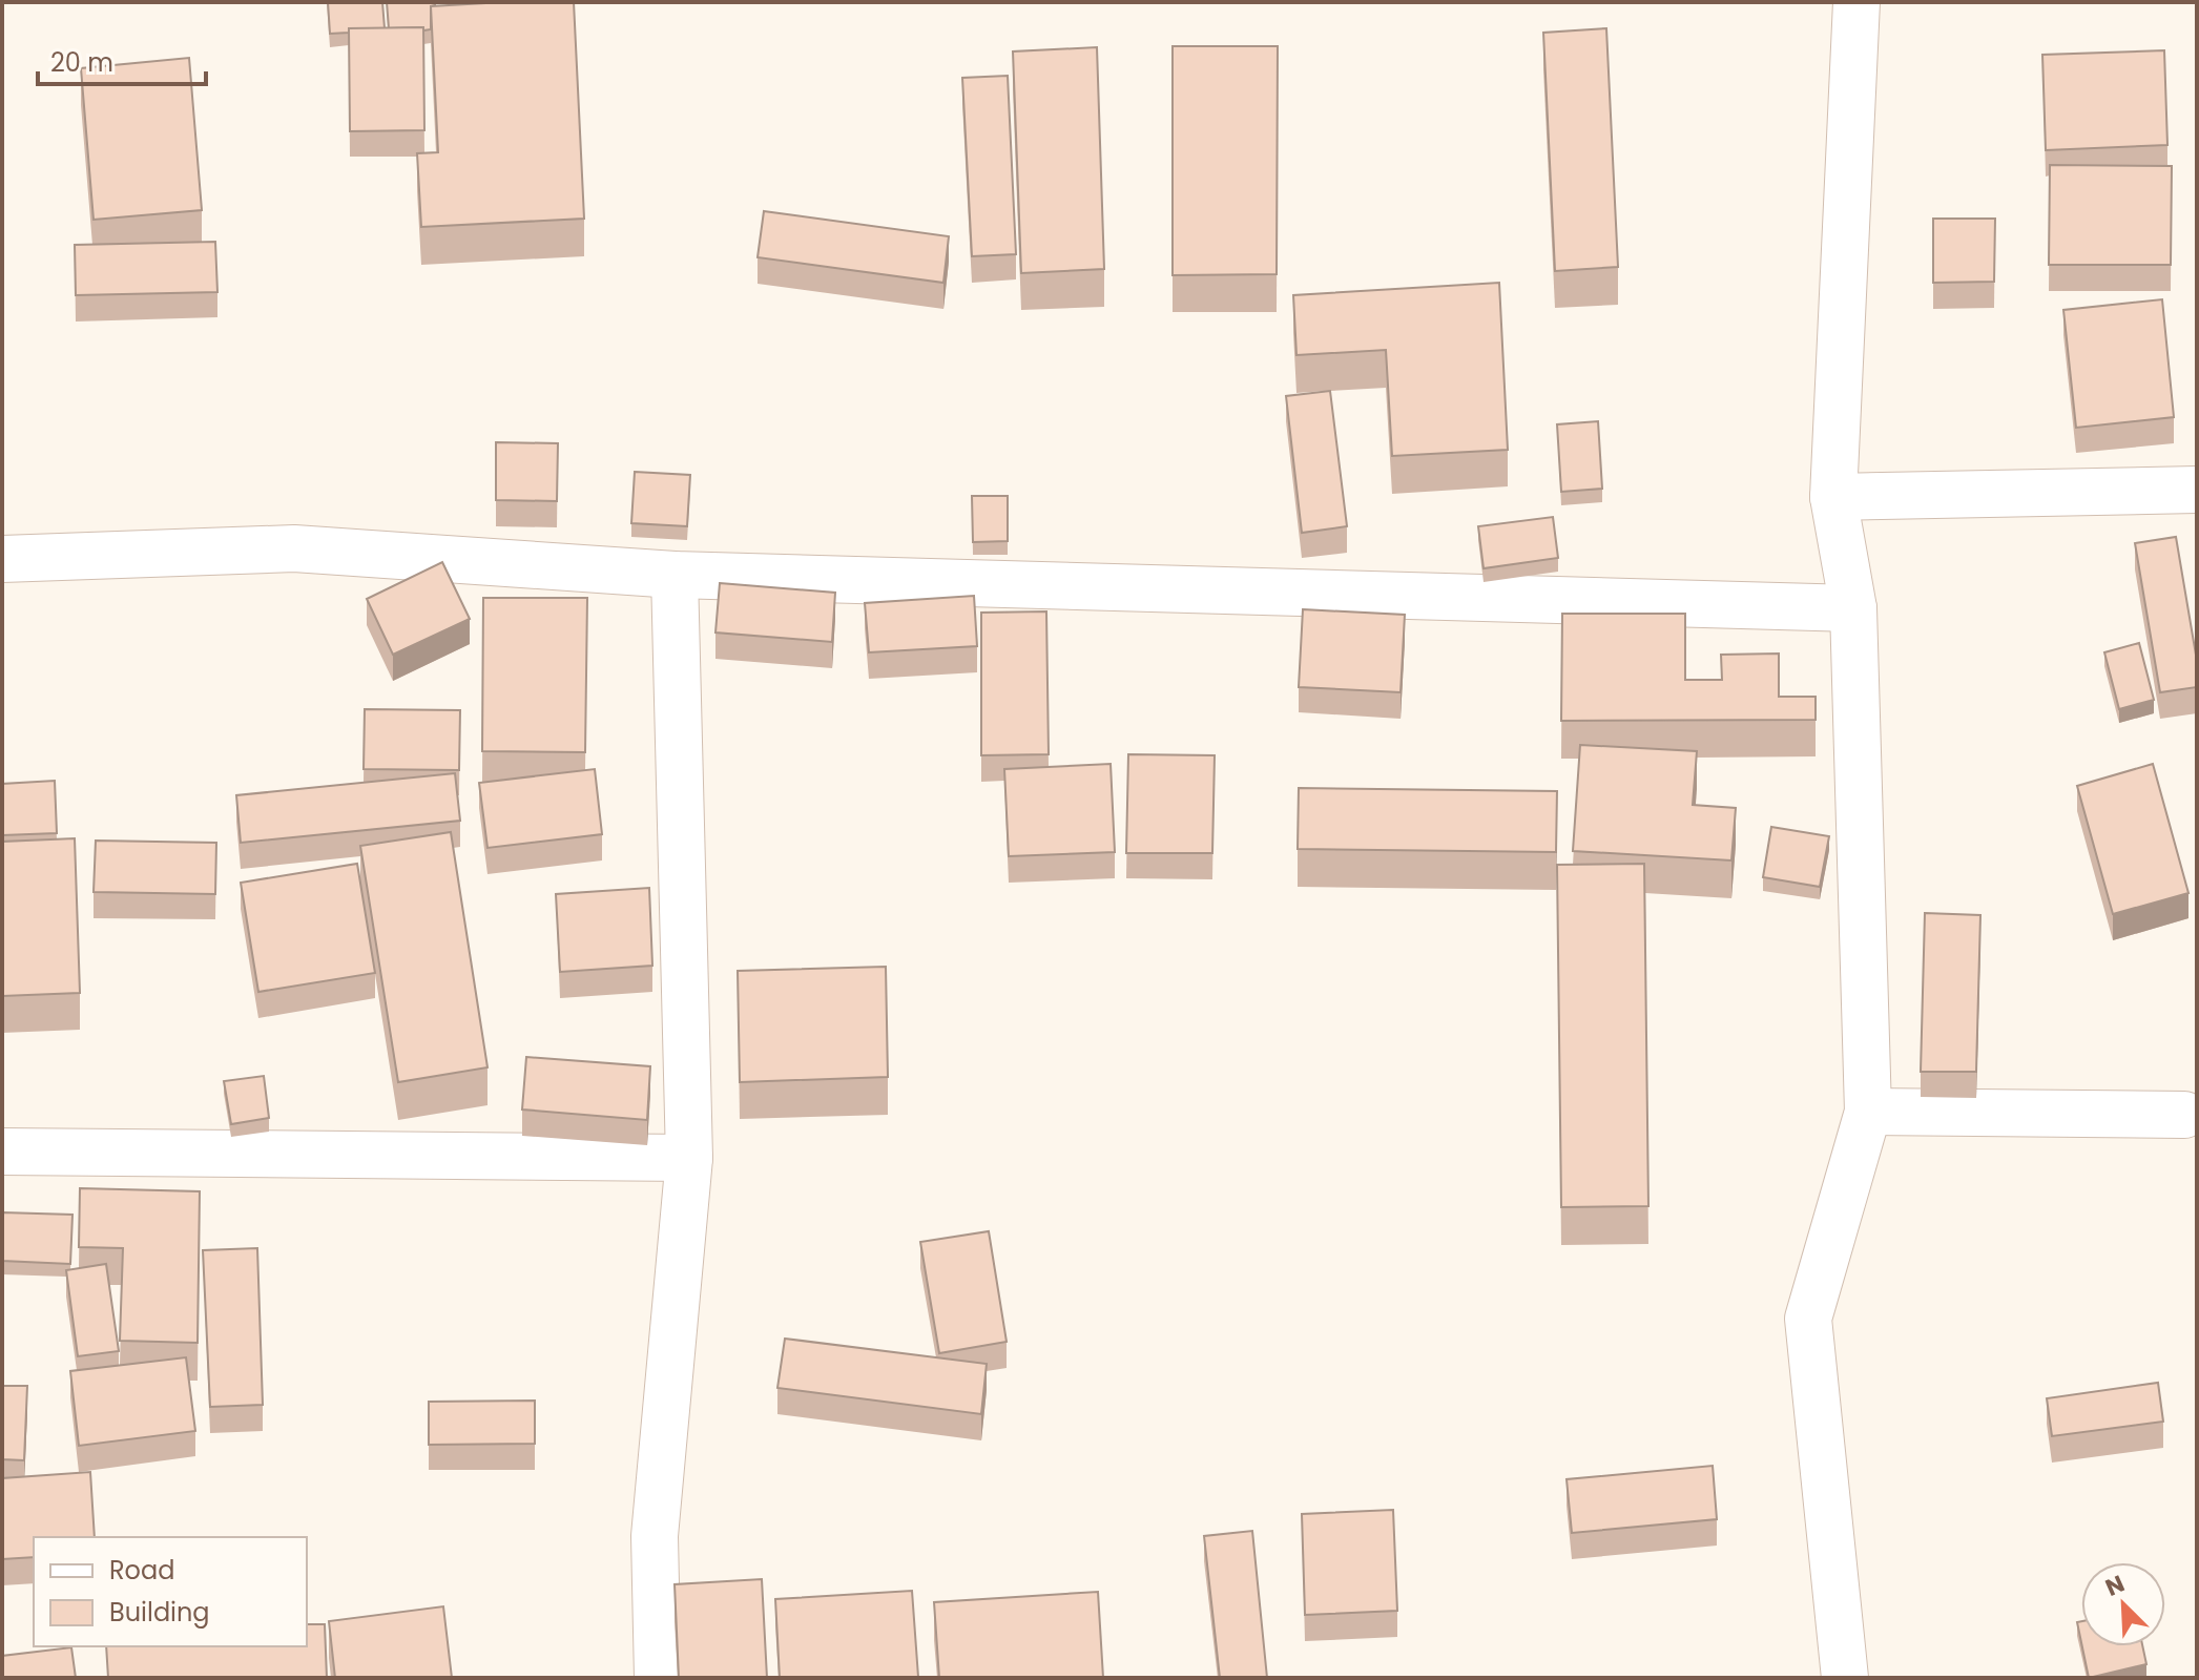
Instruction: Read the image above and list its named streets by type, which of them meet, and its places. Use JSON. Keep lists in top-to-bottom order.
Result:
{
  "legend": ["Road", "Building"],
  "scale_bar": "20 m",
  "north": "top left"
}
